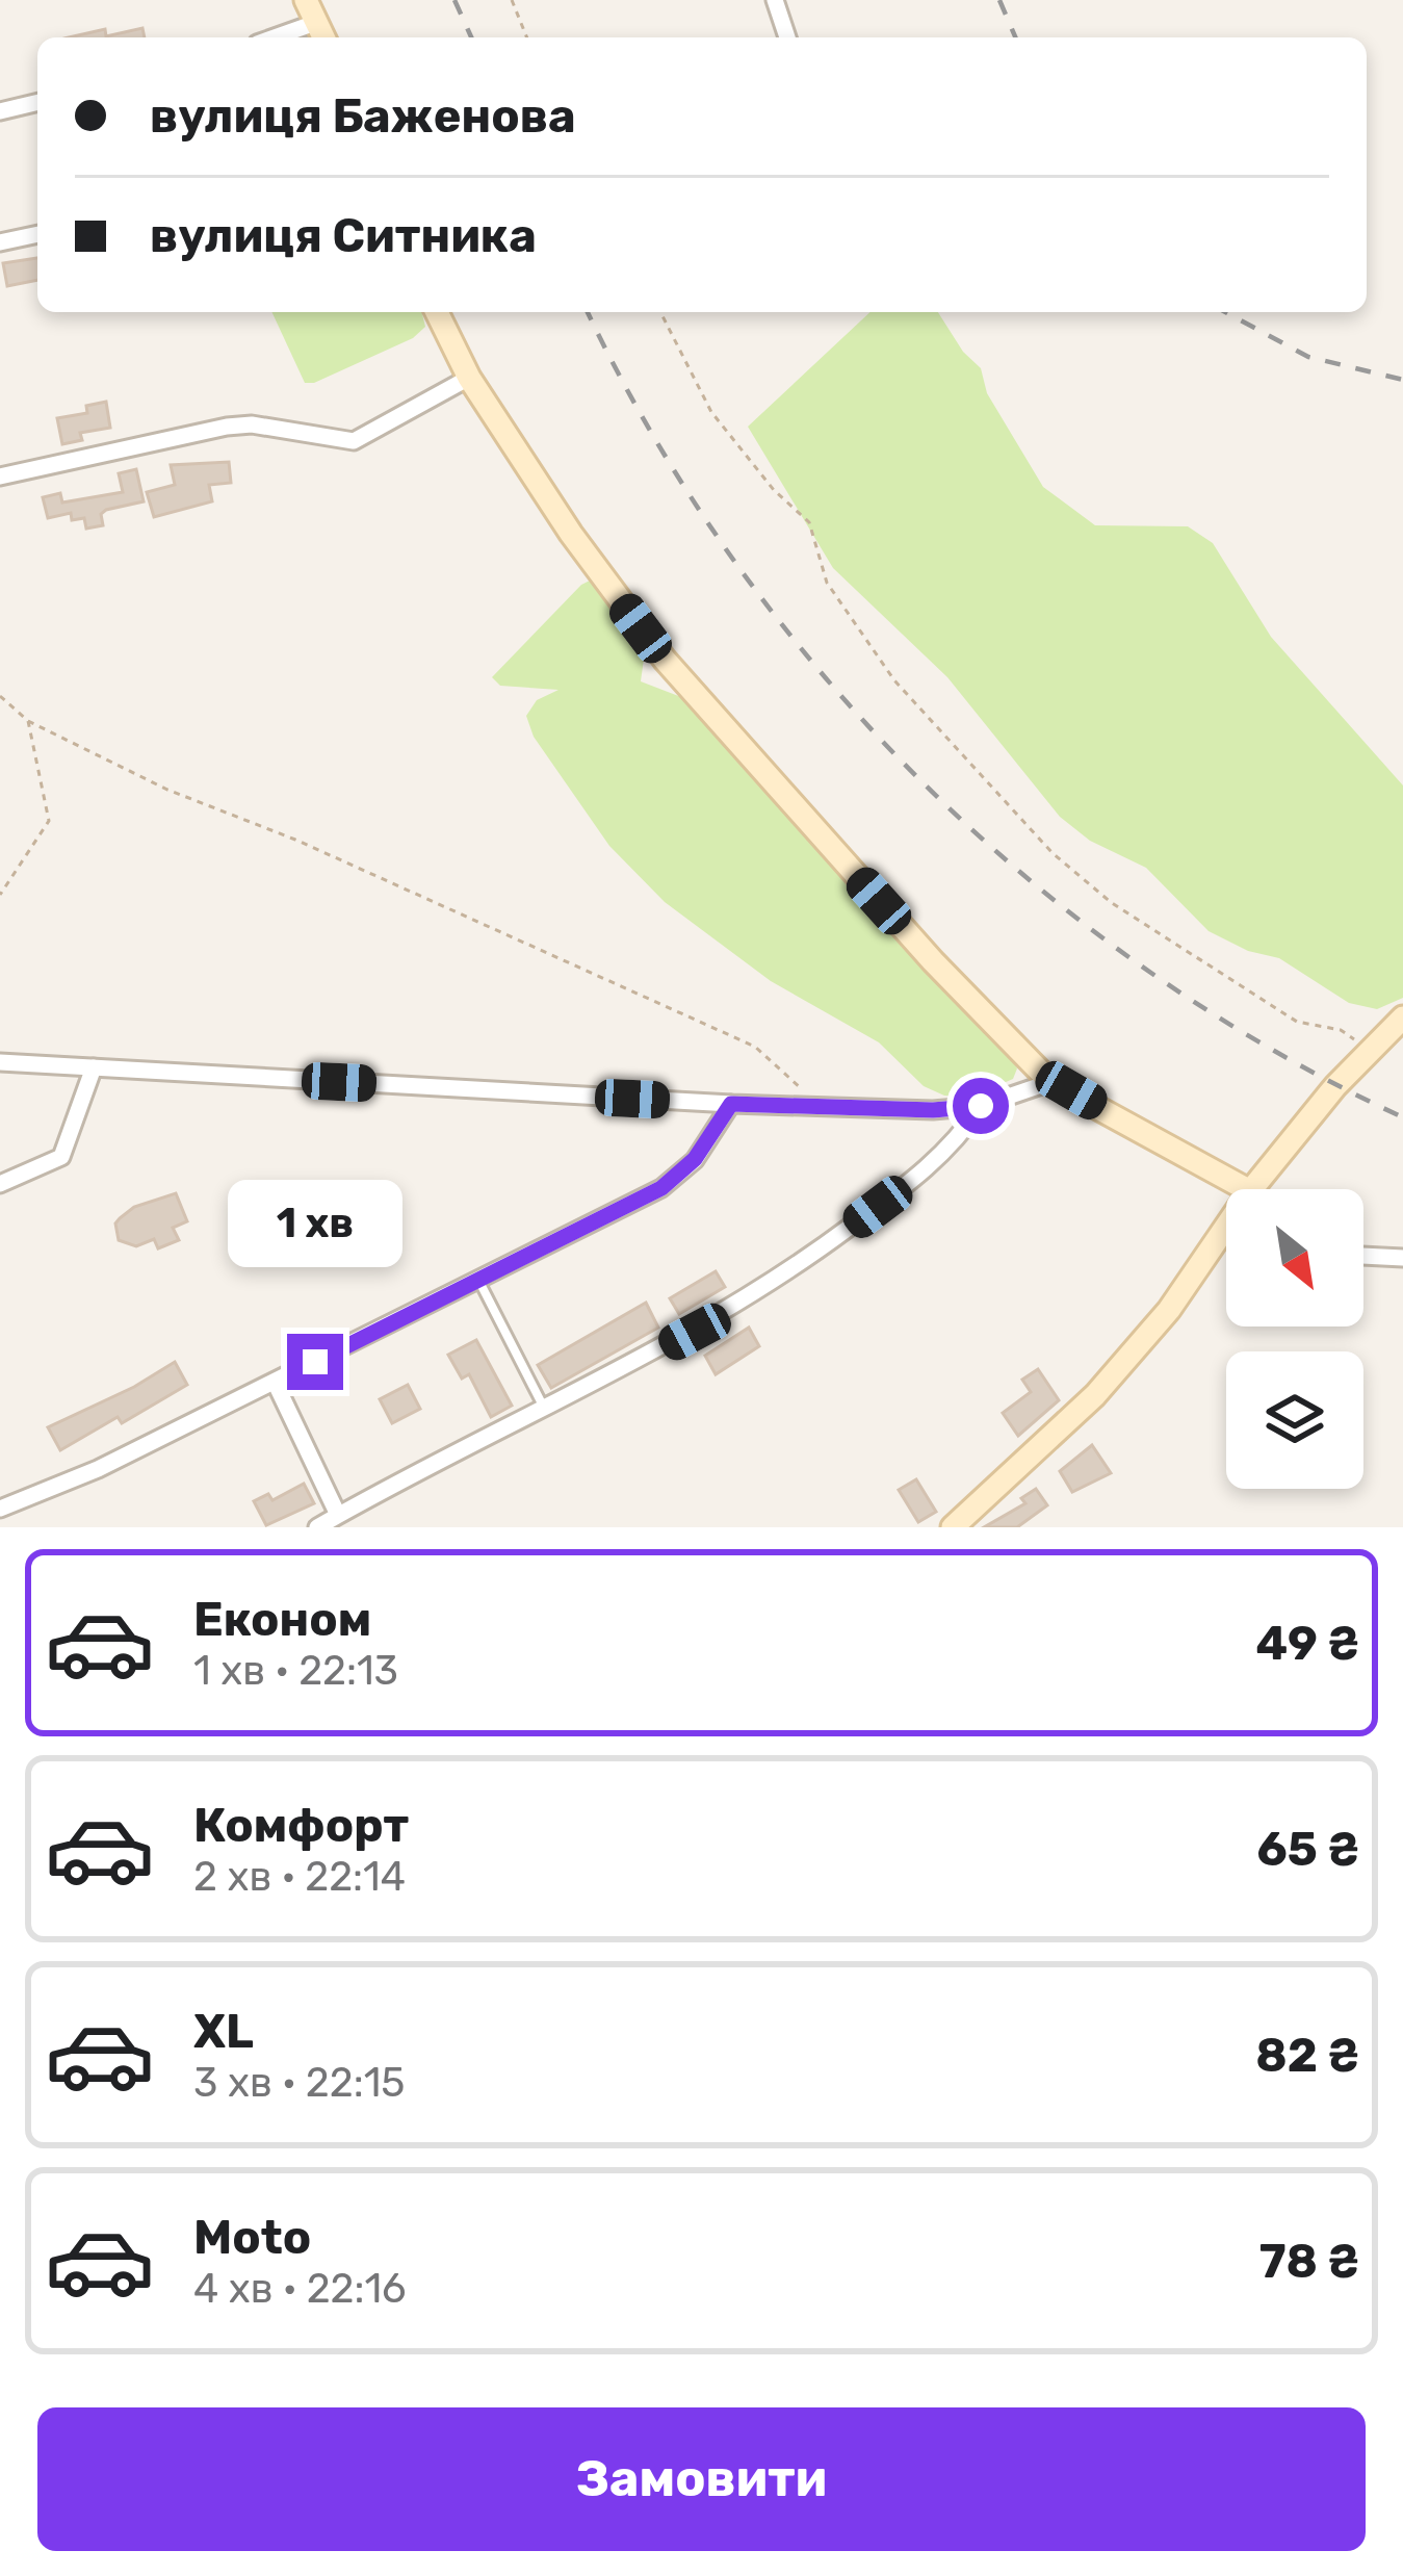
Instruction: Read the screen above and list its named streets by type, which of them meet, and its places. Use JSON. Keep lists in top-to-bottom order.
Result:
{
  "north": "bottom right",
  "page": {
    "banner": ["вулиця Баженова", "вулиця Ситника"],
    "bubble": "1 хв",
    "list": [
      {
        "name": "Економ",
        "note": "1 хв · 22:13",
        "value": "49 ₴"
      },
      {
        "name": "Комфорт",
        "note": "2 хв · 22:14",
        "value": "65 ₴"
      },
      {
        "name": "XL",
        "note": "3 хв · 22:15",
        "value": "82 ₴"
      },
      {
        "name": "Moto",
        "note": "4 хв · 22:16",
        "value": "78 ₴"
      }
    ],
    "buttons": "Замовити"
  }
}
